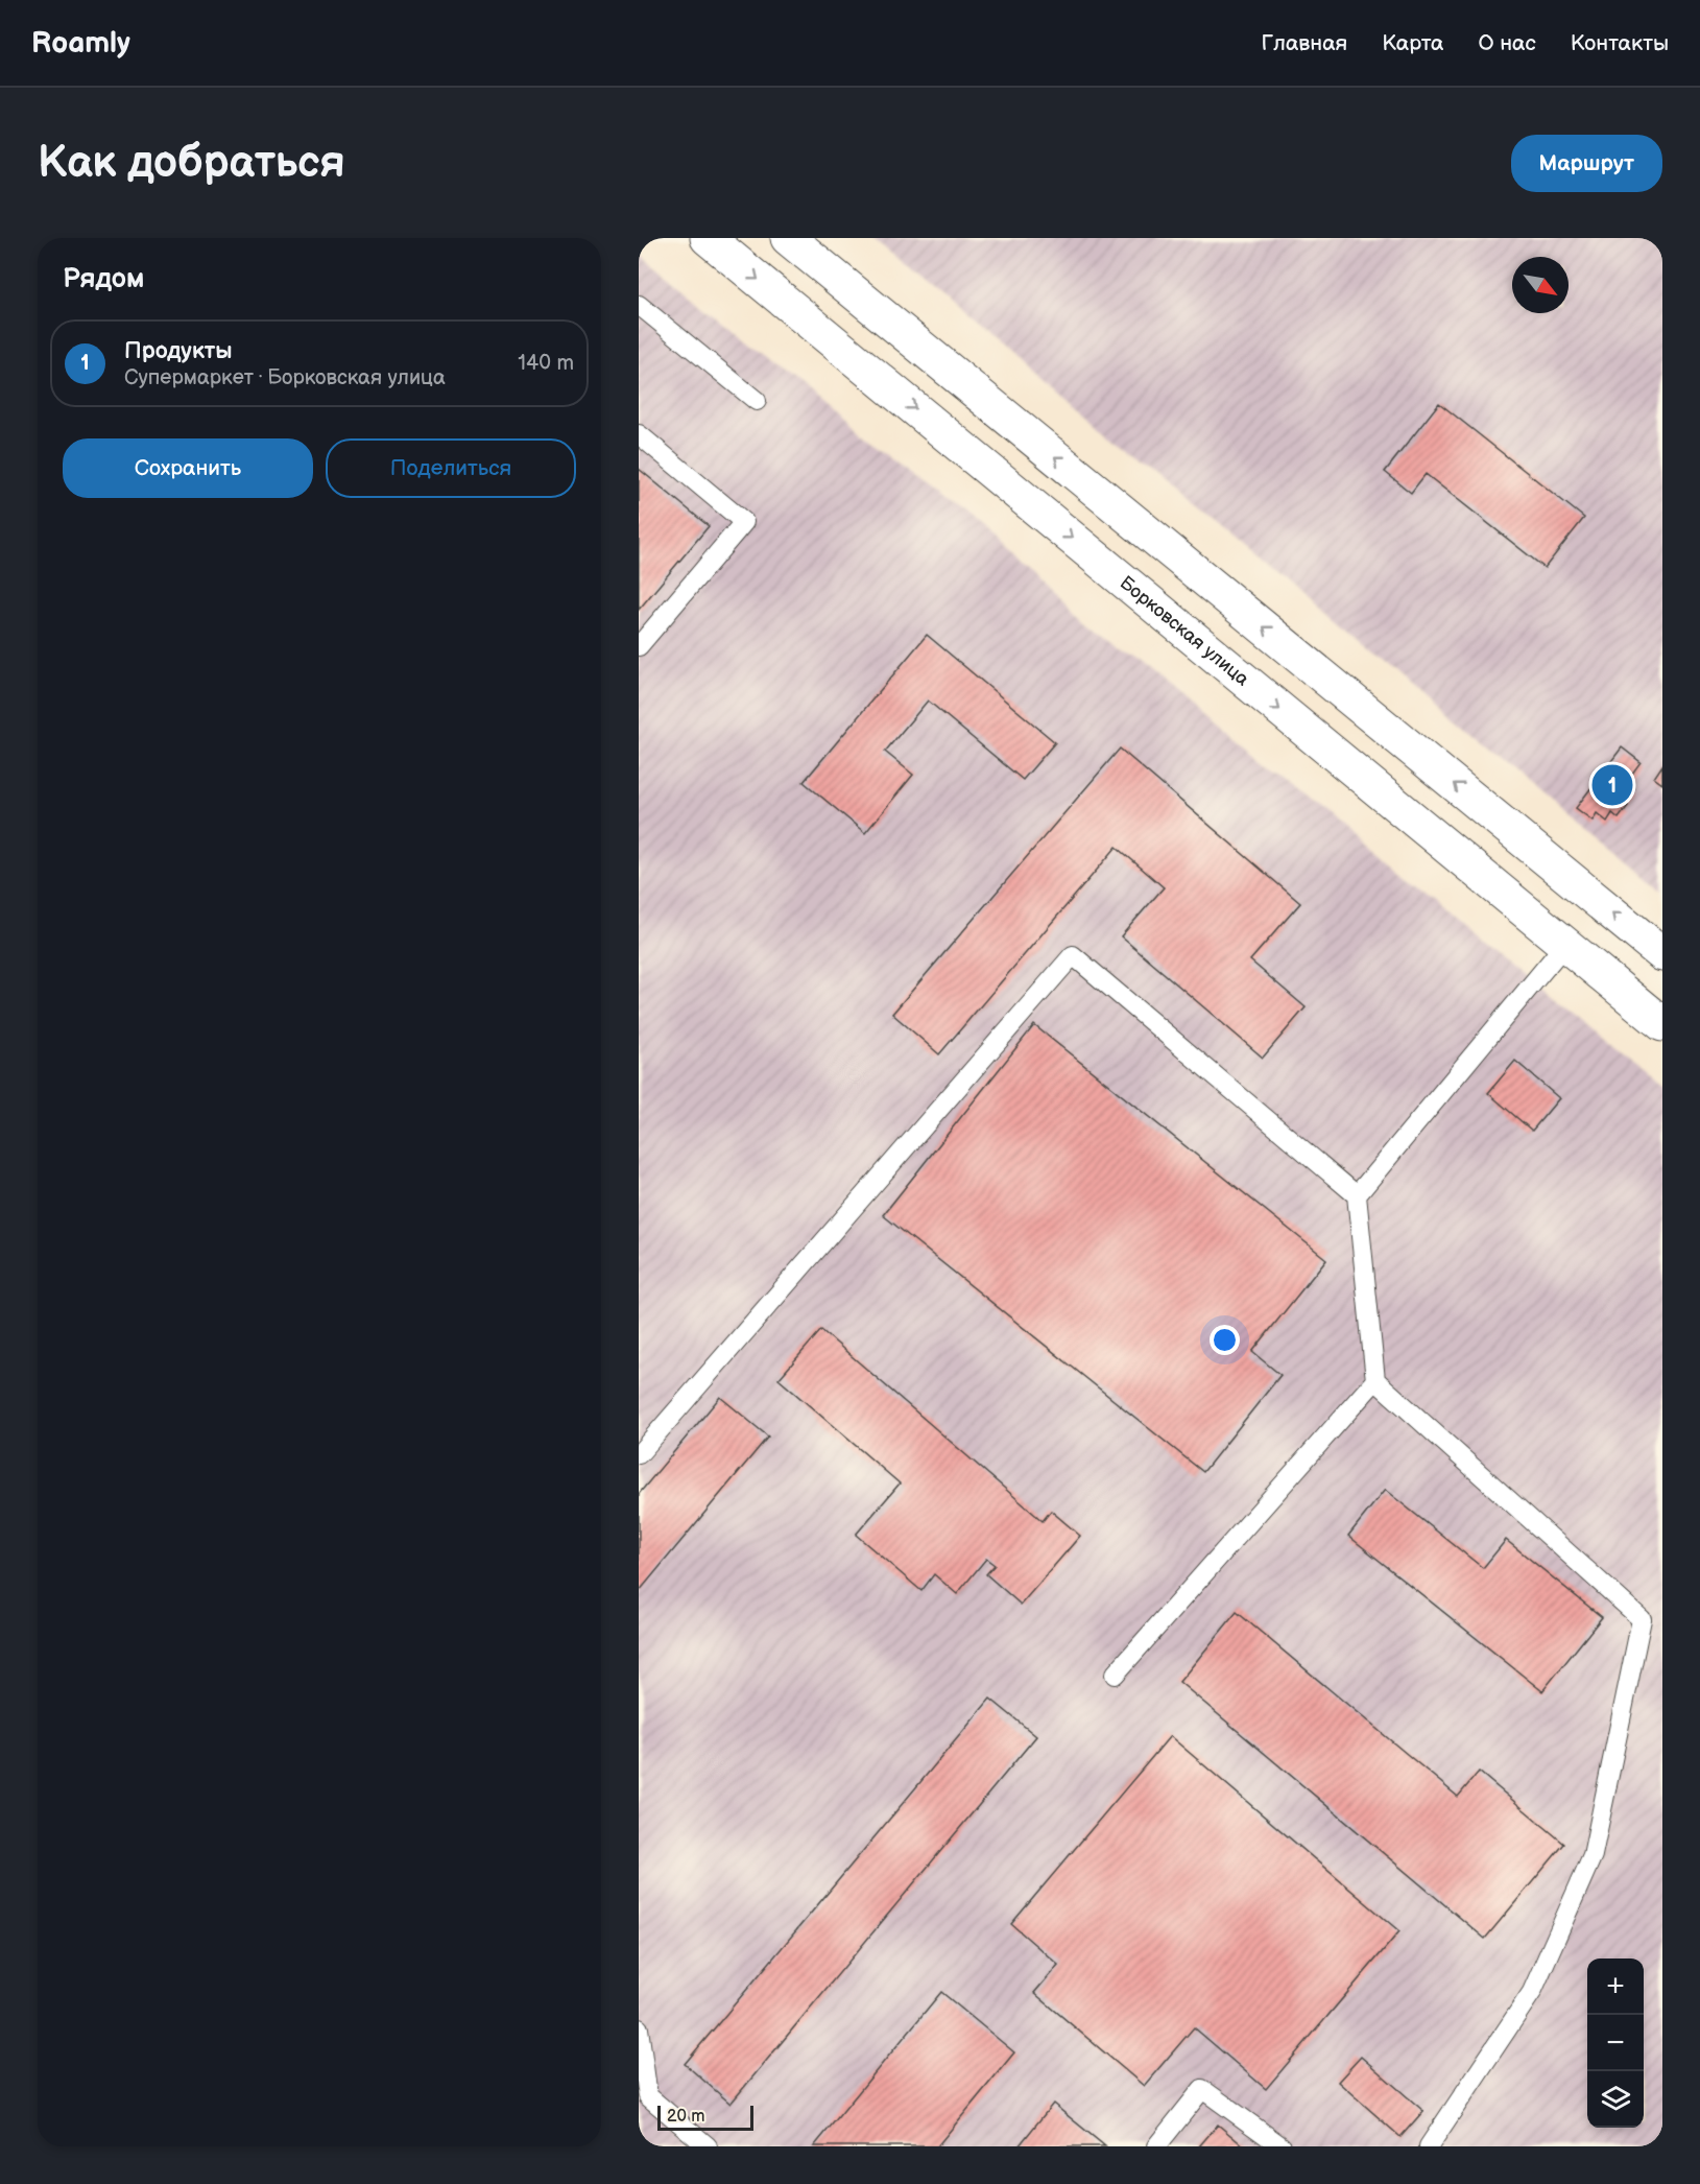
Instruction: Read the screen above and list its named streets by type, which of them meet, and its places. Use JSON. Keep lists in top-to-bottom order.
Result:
{
  "streets": {
    "main road": ["Борковская улица"]
  },
  "scale_bar": "20 m",
  "north": "bottom right",
  "page": {
    "header": "Roamly",
    "nav": [
      "Главная",
      "Карта",
      "О нас",
      "Контакты"
    ],
    "buttons": [
      "Маршрут",
      ["Сохранить", "Поделиться"]
    ],
    "title": "Как добраться",
    "heading": "Рядом",
    "list": [
      {
        "mark": "1",
        "name": "Продукты",
        "note": "Супермаркет · Борковская улица",
        "value": "140 m"
      }
    ],
    "pins": "1",
    "map_buttons": ["+", "−"],
    "scale": "20 m"
  }
}
